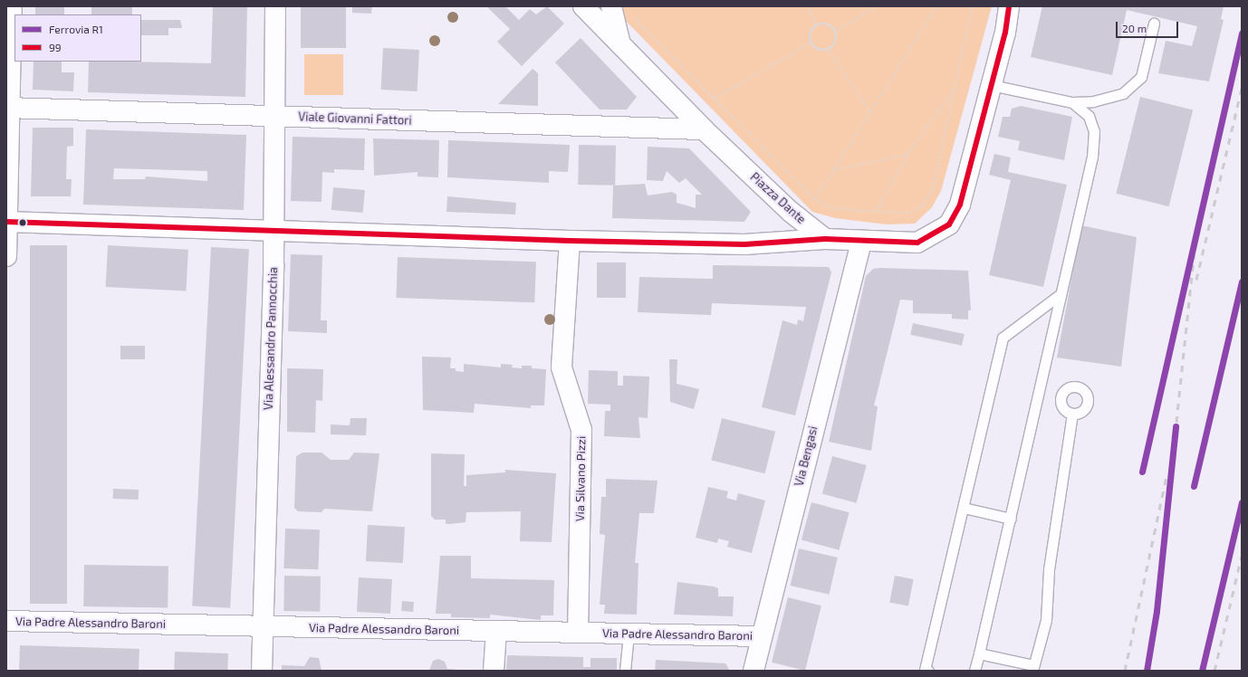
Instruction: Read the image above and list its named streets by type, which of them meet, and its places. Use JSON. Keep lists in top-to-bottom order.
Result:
{
  "streets": {
    "street": [
      "Viale Giovanni Fattori",
      "Piazza Dante",
      "Via Alessandro Pannocchia",
      "Via Bengasi",
      "Via Silvano Pizzi",
      "Via Padre Alessandro Baroni"
    ]
  },
  "crossings": [
    ["Viale Giovanni Fattori", "Piazza Dante"],
    ["Viale Giovanni Fattori", "Via Alessandro Pannocchia"],
    ["Via Alessandro Pannocchia", "Via Padre Alessandro Baroni"],
    ["Via Bengasi", "Via Padre Alessandro Baroni"],
    ["Via Silvano Pizzi", "Via Padre Alessandro Baroni"]
  ],
  "lines": ["transit line 99", "rail line R1"],
  "legend": ["Ferrovia R1", "99"],
  "scale_bar": "20 m"
}
